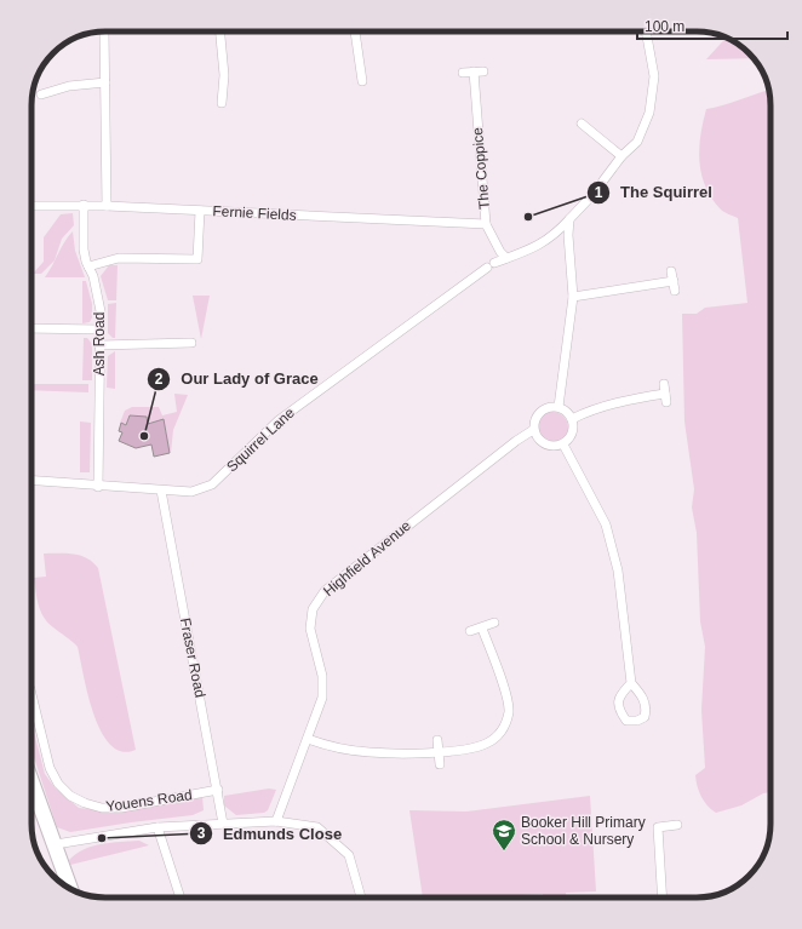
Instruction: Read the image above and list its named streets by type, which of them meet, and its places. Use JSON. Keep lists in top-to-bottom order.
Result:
{
  "streets": {
    "street": [
      "The Coppice",
      "Fernie Fields",
      "Ash Road",
      "Squirrel Lane",
      "Highfield Avenue",
      "Fraser Road",
      "Youens Road"
    ]
  },
  "crossings": [
    ["The Coppice", "Fernie Fields"],
    ["The Coppice", "Squirrel Lane"],
    ["Fernie Fields", "Ash Road"],
    ["Ash Road", "Squirrel Lane"],
    ["Squirrel Lane", "Fraser Road"],
    ["Fraser Road", "Youens Road"]
  ],
  "places": {
    "other": ["The Squirrel", "Our Lady of Grace", "Edmunds Close"],
    "school or university": ["Booker Hill Primary School & Nursery"]
  },
  "scale_bar": "100 m"
}
